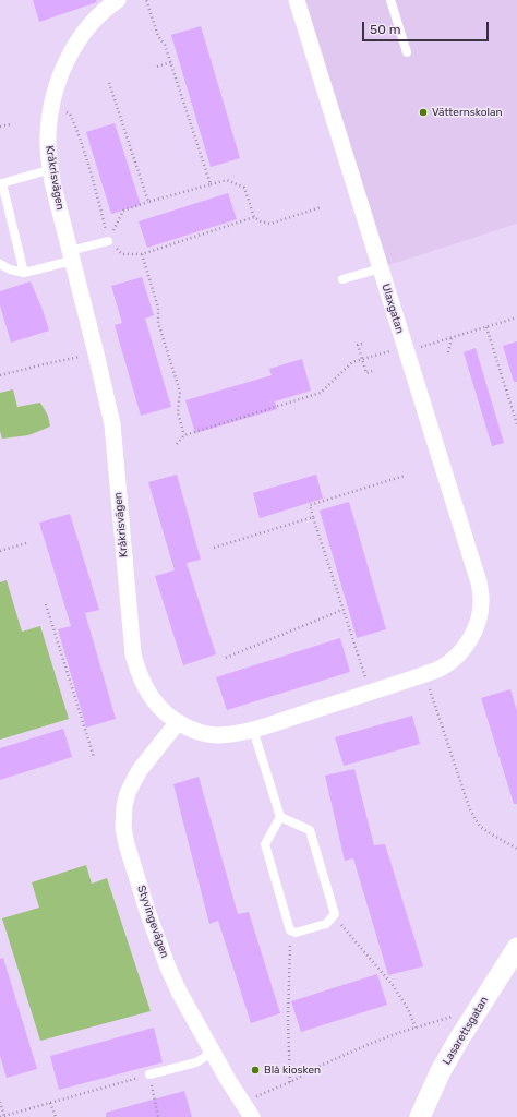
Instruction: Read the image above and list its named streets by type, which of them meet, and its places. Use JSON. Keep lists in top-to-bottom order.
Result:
{
  "streets": {
    "street": [
      "Kråkrisvägen",
      "Ulaxgatan",
      "Styvingevägen",
      "Lasarettsgatan"
    ]
  },
  "crossings": [
    ["Kråkrisvägen", "Ulaxgatan"],
    ["Kråkrisvägen", "Styvingevägen"]
  ],
  "places": ["Vätternskolan", "Blå kiosken"],
  "scale_bar": "50 m"
}
